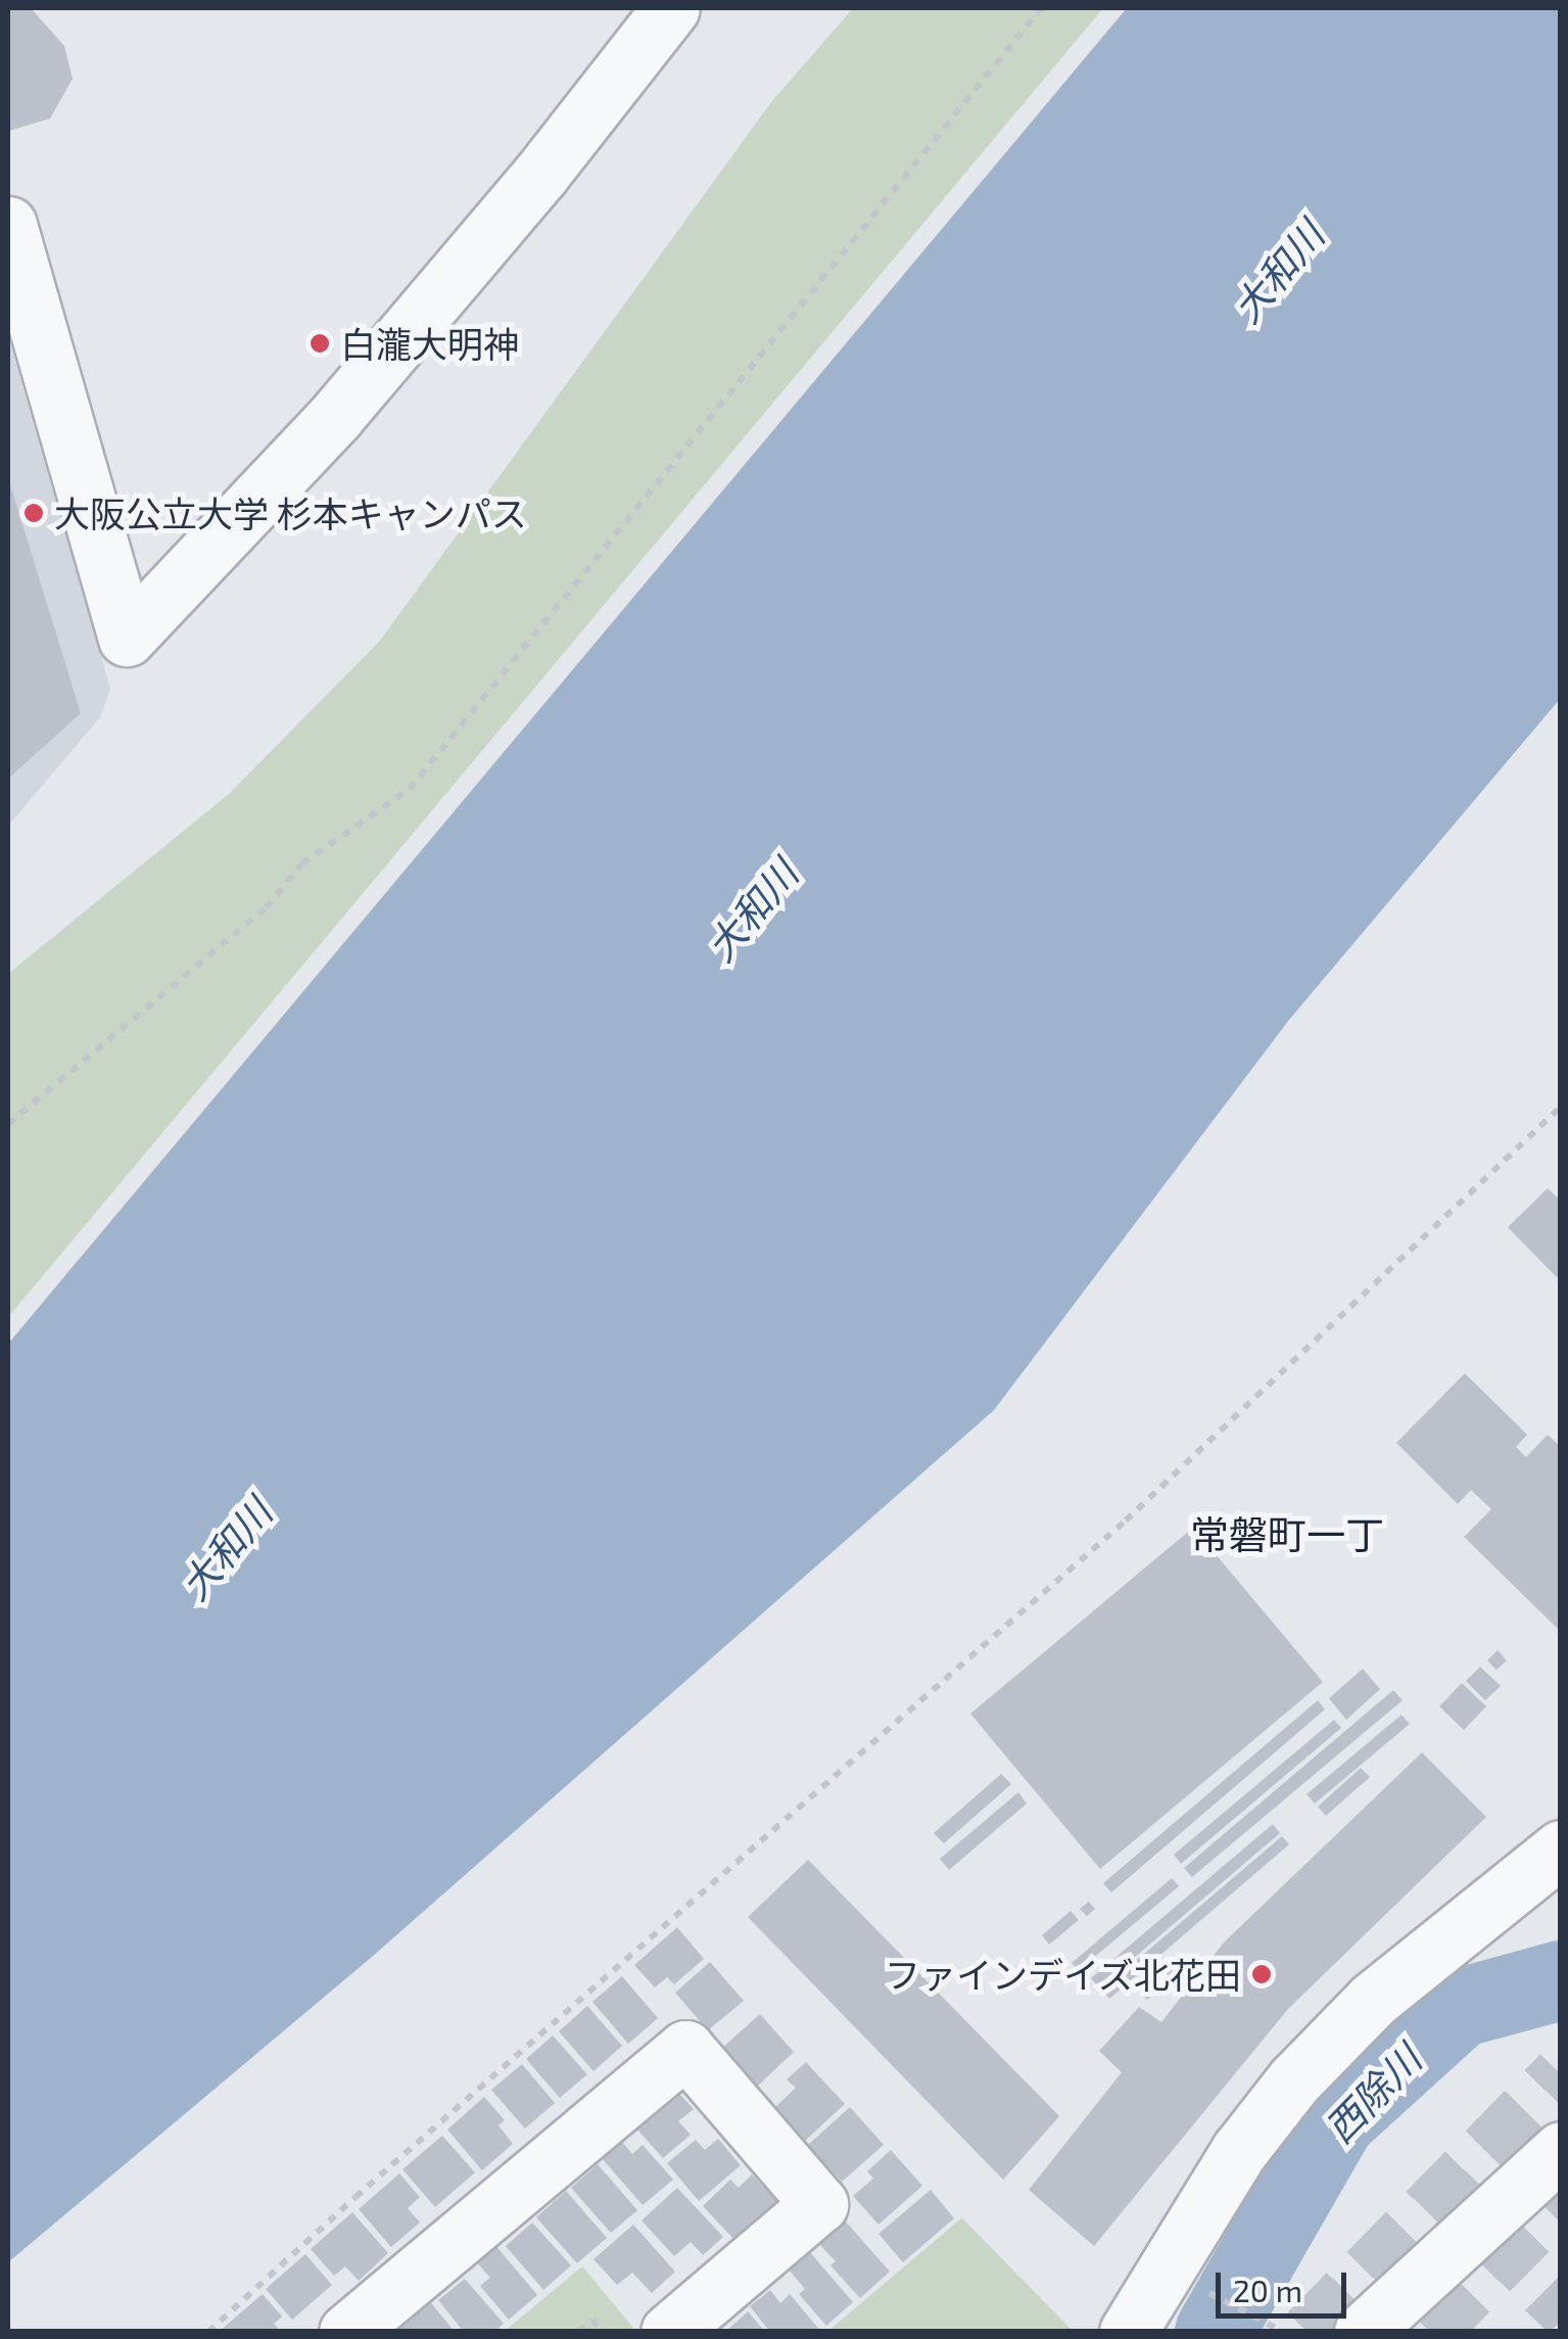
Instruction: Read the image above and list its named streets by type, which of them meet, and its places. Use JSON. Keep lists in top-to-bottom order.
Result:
{
  "districts": ["常磐町一丁"],
  "water": ["大和川", "西除川"],
  "places": ["白瀧大明神", "大阪公立大学 杉本キャンパス", "ファインデイズ北花田"],
  "scale_bar": "20 m"
}
